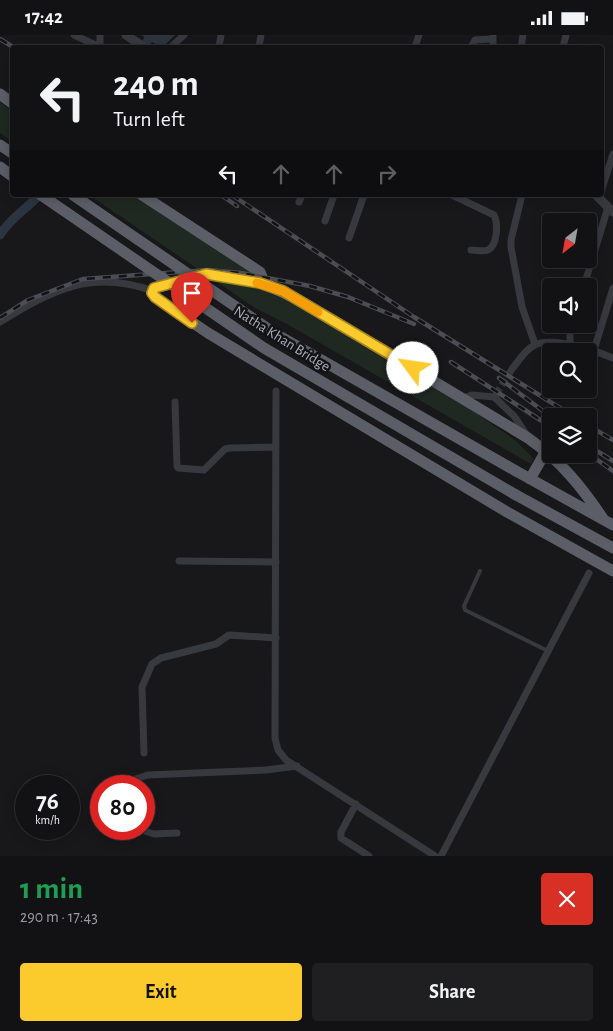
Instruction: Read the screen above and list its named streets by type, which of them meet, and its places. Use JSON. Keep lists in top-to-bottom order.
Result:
{
  "streets": {
    "highway": ["Natha Khan Bridge"]
  },
  "north": "bottom left",
  "page": {
    "status": "17:42",
    "turn": ["240 m", "Turn left"],
    "speed": "76 km/h",
    "limit": "80",
    "heading": ["1 min", "290 m · 17:43"],
    "buttons": ["Exit", "Share"]
  }
}
